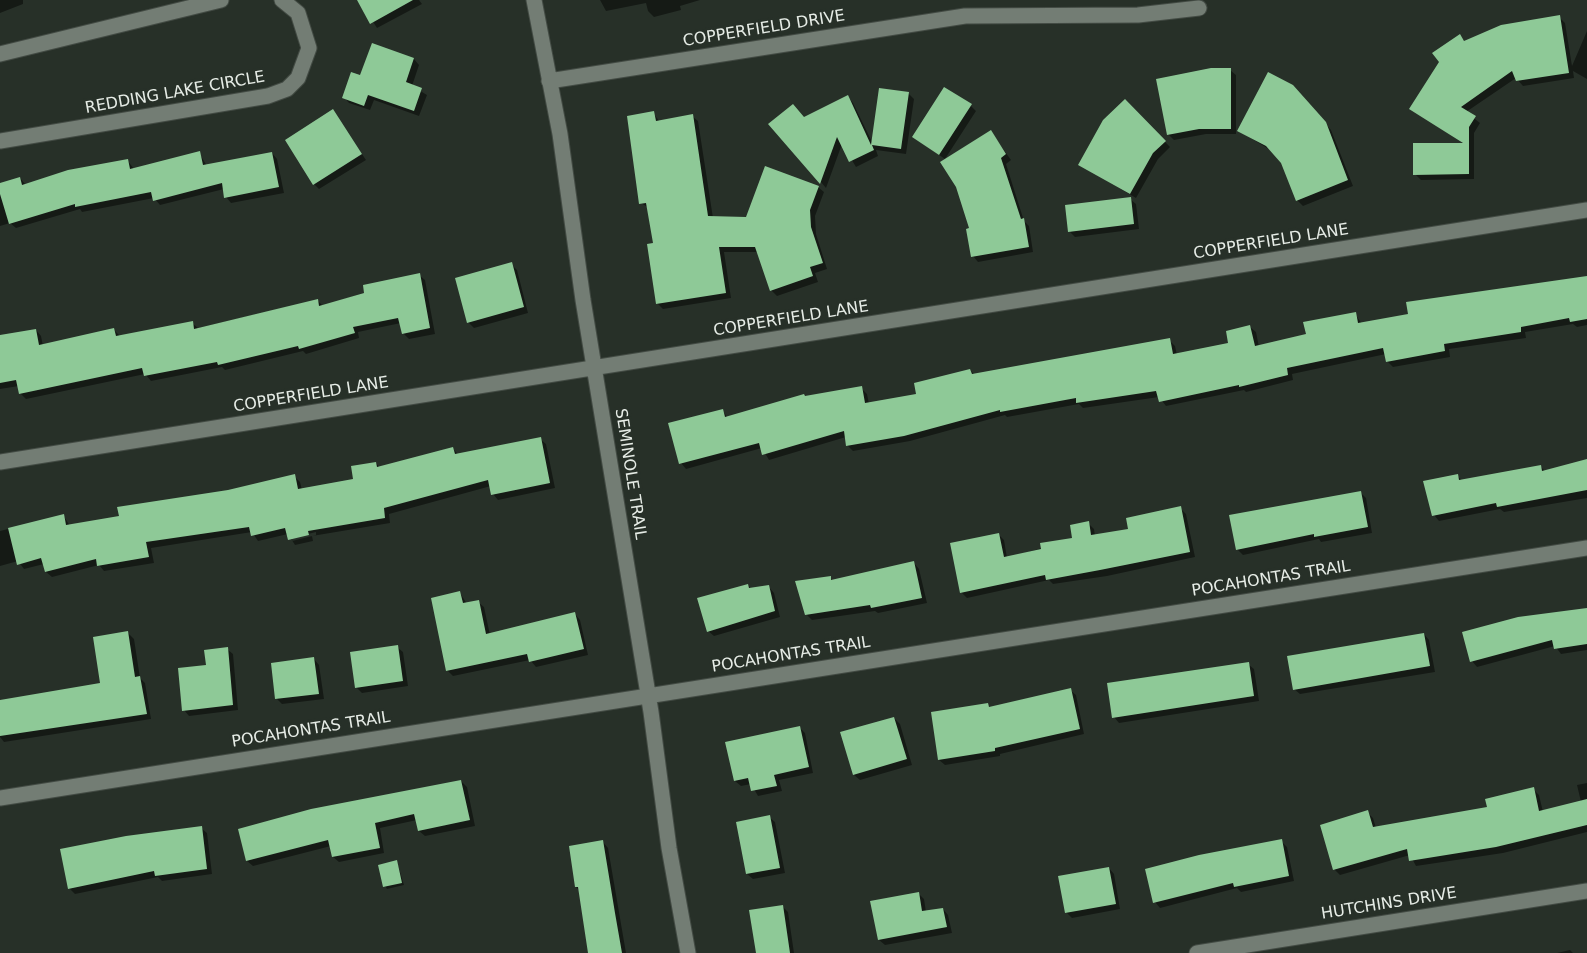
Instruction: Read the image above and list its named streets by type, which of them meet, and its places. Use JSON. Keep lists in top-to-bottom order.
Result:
{
  "streets": {
    "street": [
      "COPPERFIELD DRIVE",
      "REDDING LAKE CIRCLE",
      "COPPERFIELD LANE",
      "SEMINOLE TRAIL",
      "POCAHONTAS TRAIL",
      "HUTCHINS DRIVE"
    ]
  },
  "crossings": [
    ["COPPERFIELD DRIVE", "SEMINOLE TRAIL"],
    ["COPPERFIELD LANE", "SEMINOLE TRAIL"],
    ["SEMINOLE TRAIL", "POCAHONTAS TRAIL"]
  ]
}
